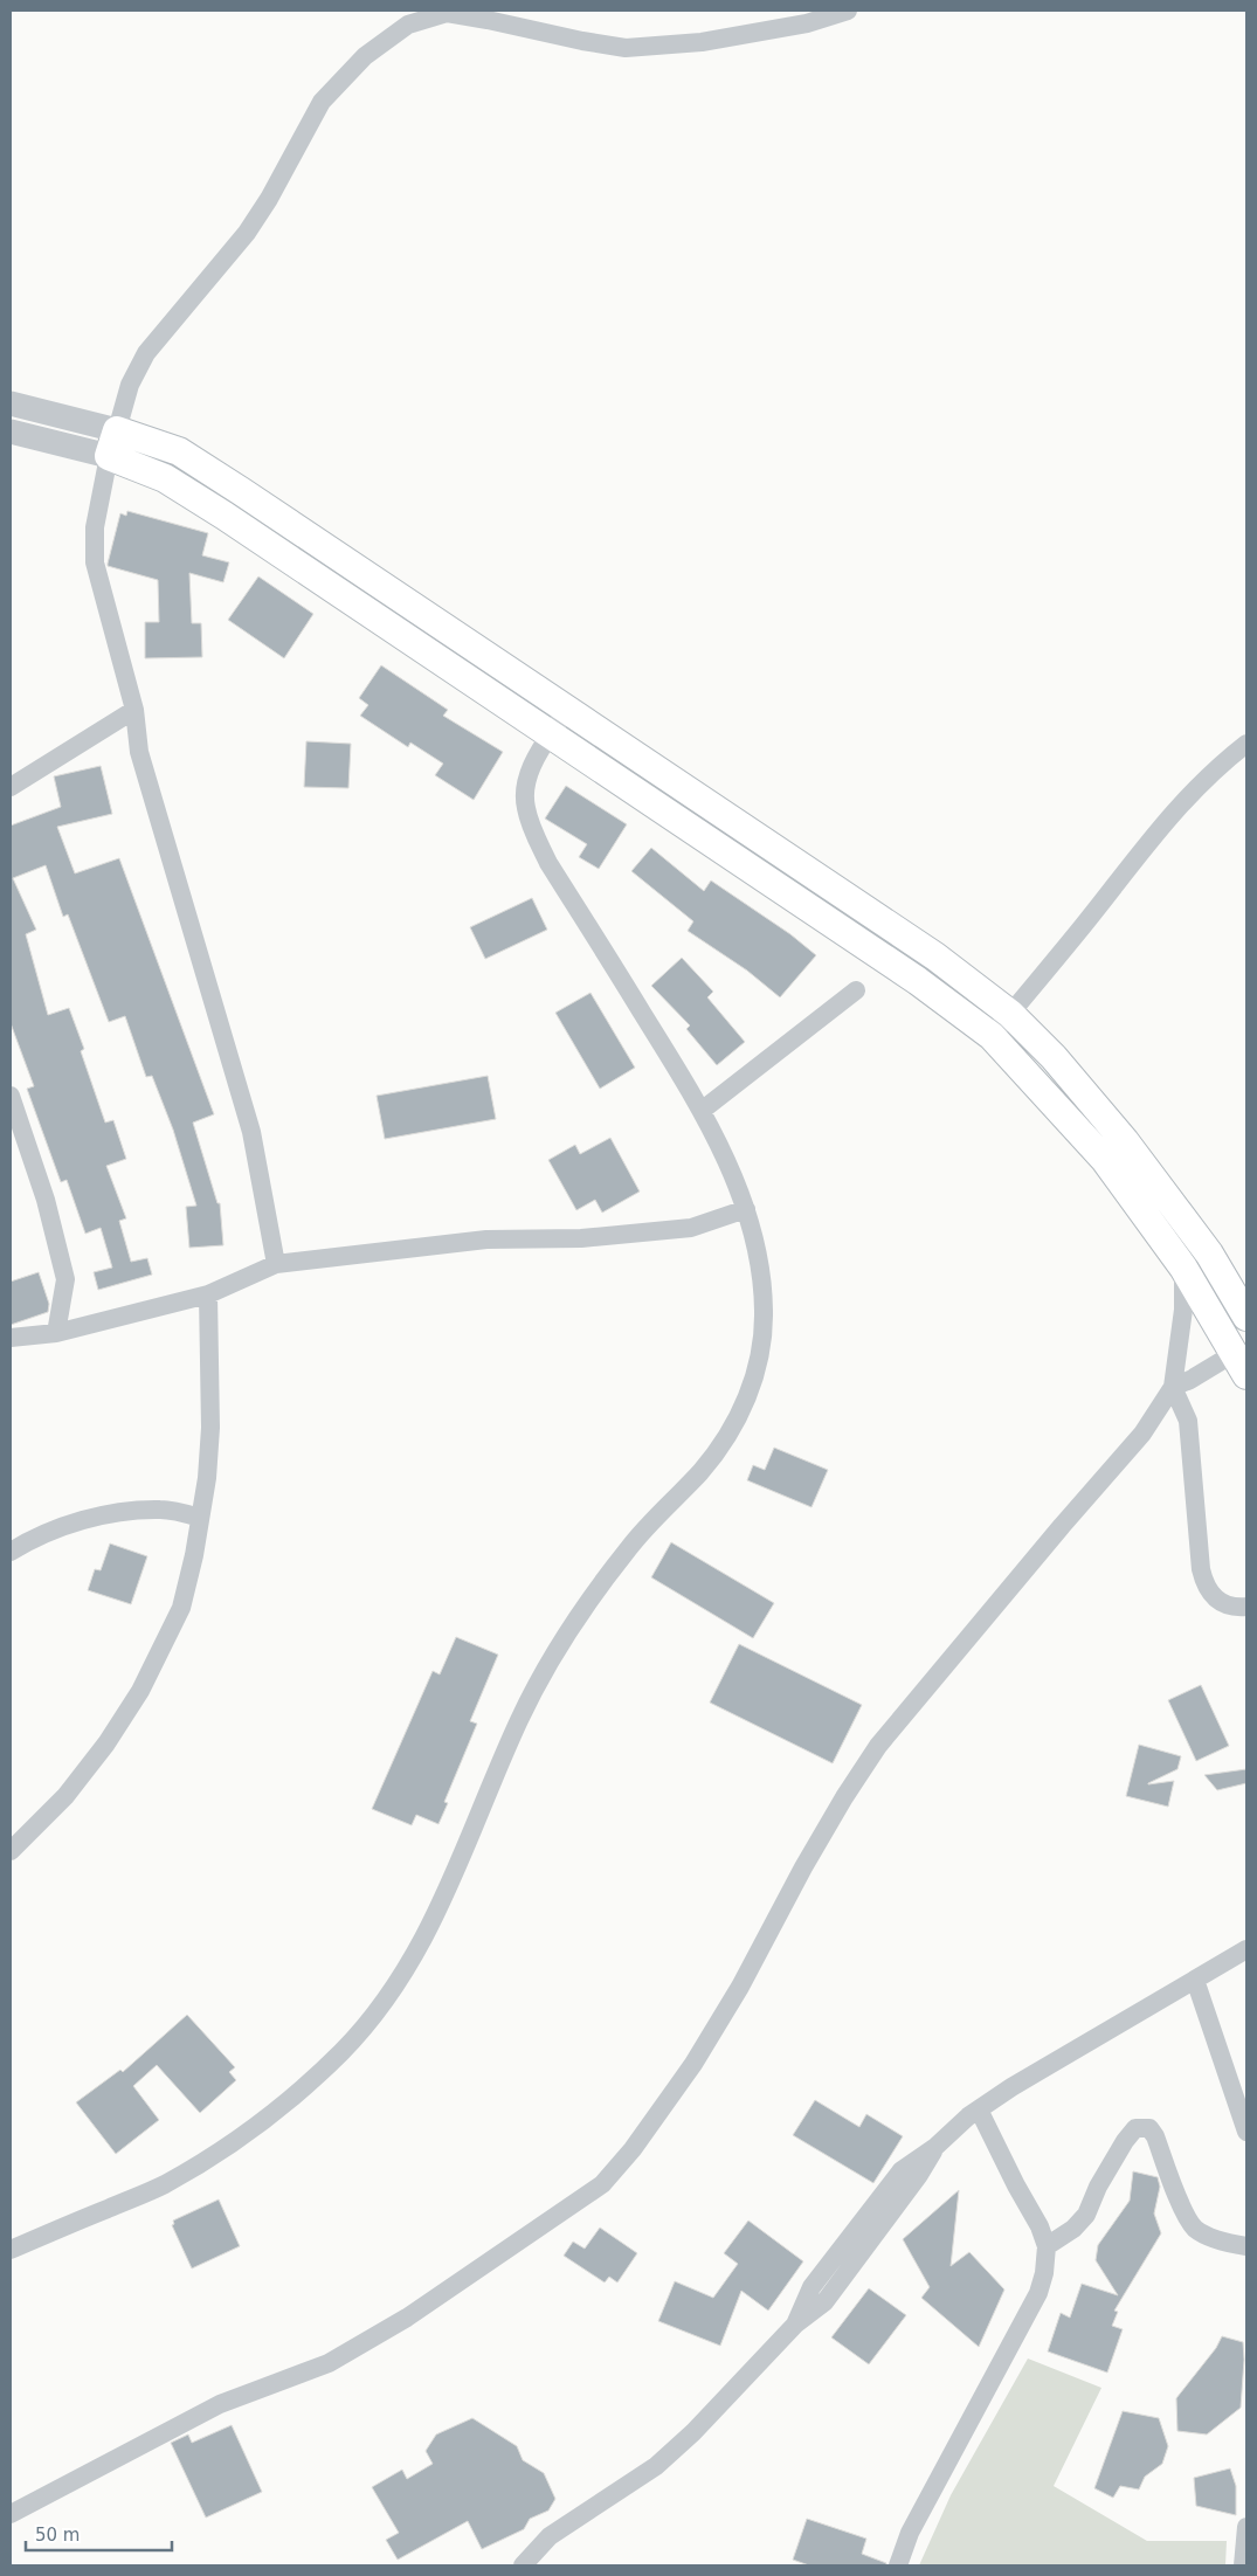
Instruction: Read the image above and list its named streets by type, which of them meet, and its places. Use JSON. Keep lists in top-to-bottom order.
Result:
{
  "scale_bar": "50 m"
}
